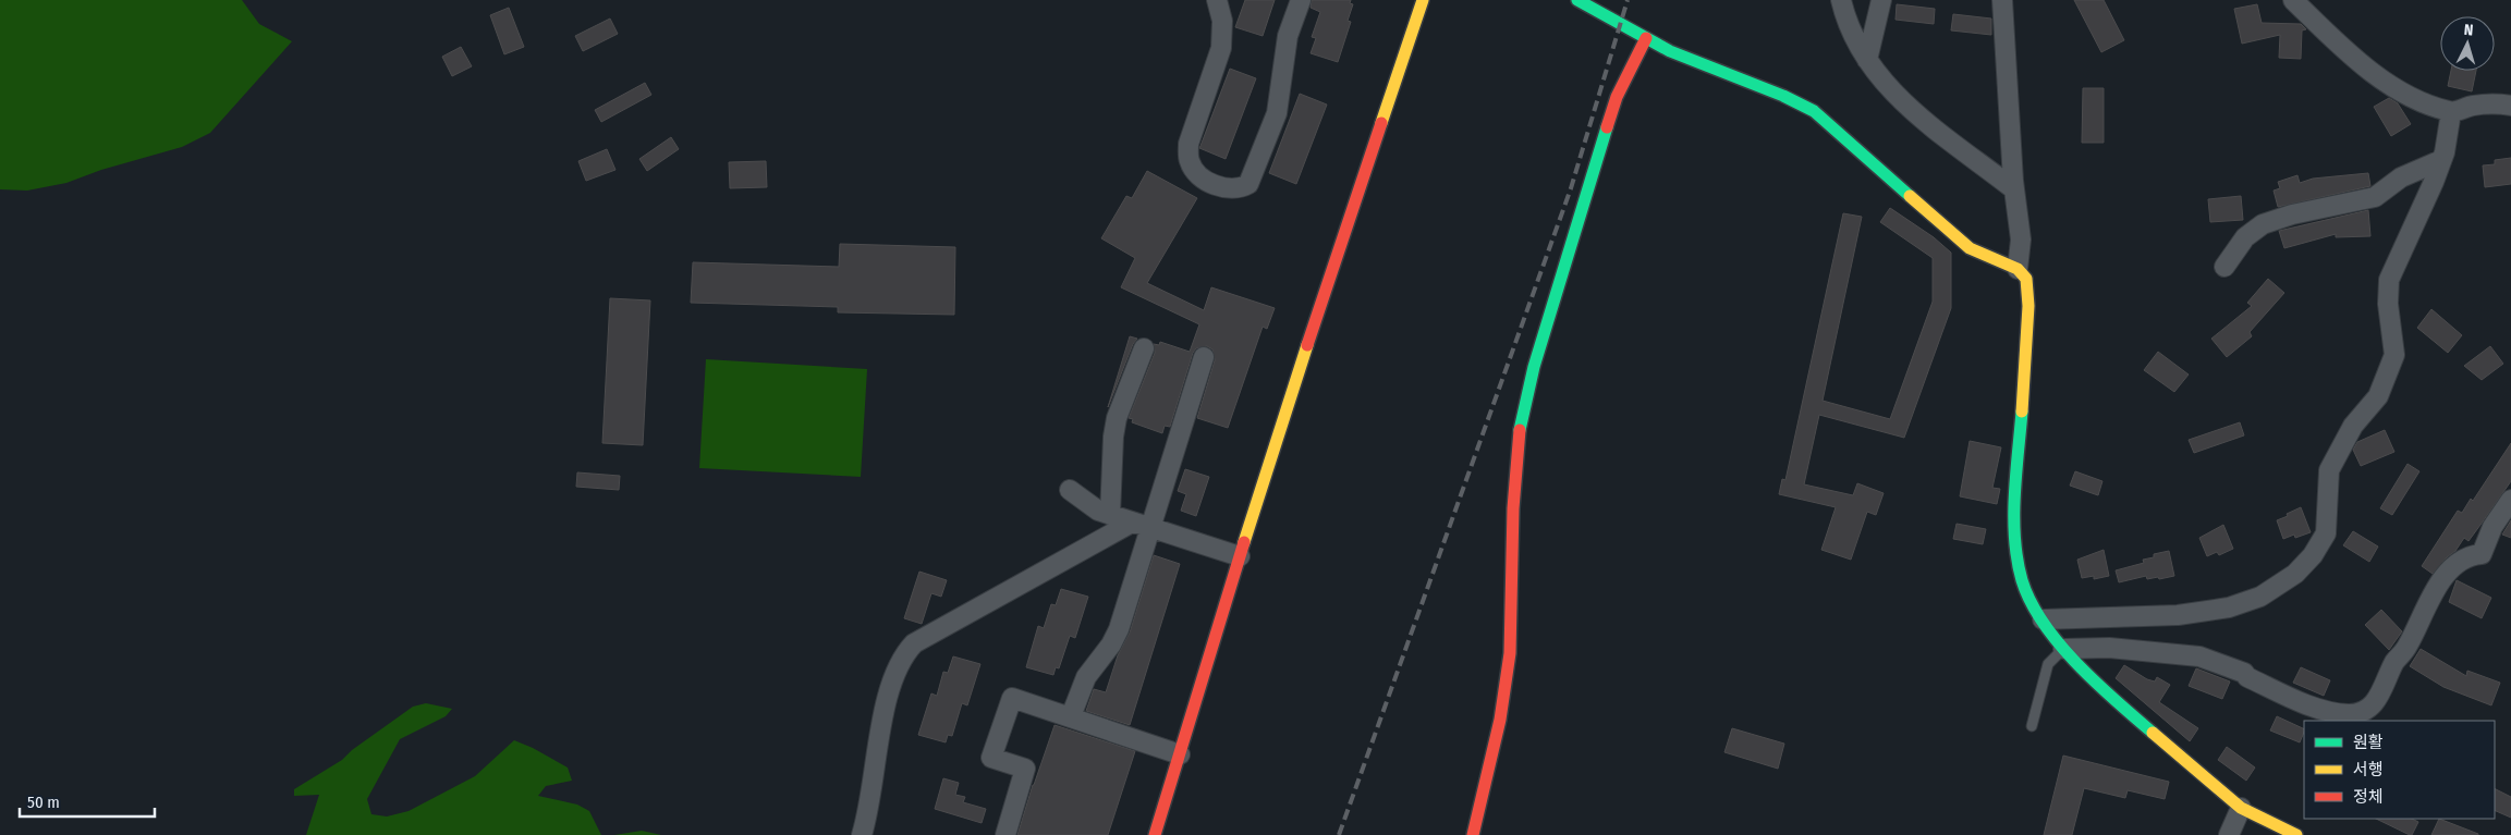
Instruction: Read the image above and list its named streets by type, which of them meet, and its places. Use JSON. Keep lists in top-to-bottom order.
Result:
{
  "legend": ["원활", "서행", "정체"],
  "scale_bar": "50 m",
  "north": "top"
}
